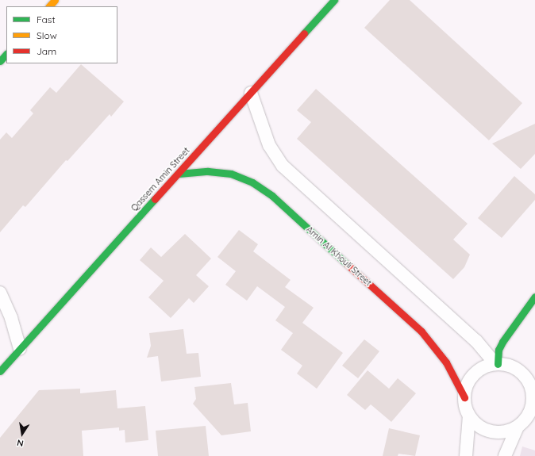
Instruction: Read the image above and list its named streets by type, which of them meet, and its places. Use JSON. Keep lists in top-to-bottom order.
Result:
{
  "streets": {
    "main road": ["Qassem Amin Street", "Amin Al Khouli Street"]
  },
  "crossings": [
    ["Qassem Amin Street", "Amin Al Khouli Street"]
  ],
  "legend": ["Fast", "Slow", "Jam"],
  "north": "bottom"
}
